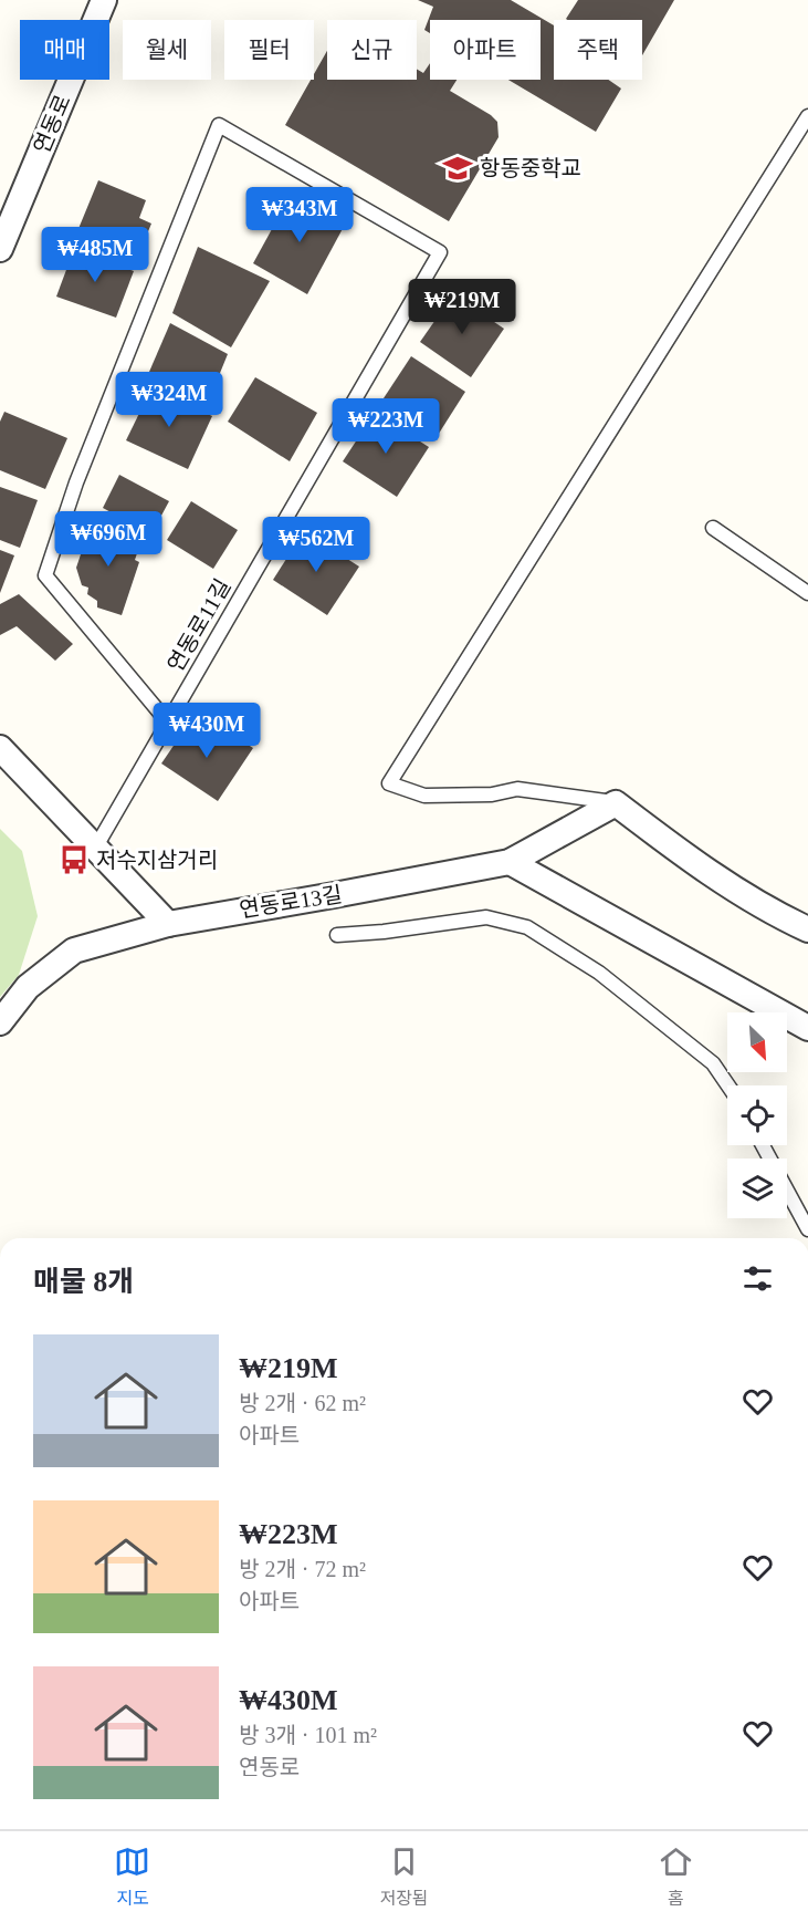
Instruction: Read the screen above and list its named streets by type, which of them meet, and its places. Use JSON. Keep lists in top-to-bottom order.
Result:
{
  "streets": {
    "street": ["연동로", "연동로13길"],
    "lane": ["연동로11길"]
  },
  "places": {
    "school or university": ["항동중학교"],
    "bus stop": ["저수지삼거리"]
  },
  "north": "bottom right",
  "page": {
    "chip": [
      "매매",
      "월세",
      "필터",
      "신규",
      "아파트",
      "주택"
    ],
    "price": [
      "₩343M",
      "₩485M",
      "₩219M",
      "₩324M",
      "₩223M",
      "₩696M",
      "₩562M",
      "₩430M"
    ],
    "heading": "매물 8개",
    "list": [
      {
        "name": "₩219M",
        "note": "방 2개 · 62 m² · 아파트"
      },
      {
        "name": "₩223M",
        "note": "방 2개 · 72 m² · 아파트"
      },
      {
        "name": "₩430M",
        "note": "방 3개 · 101 m² · 연동로"
      }
    ],
    "tabs": ["지도", "저장됨", "홈"]
  }
}
